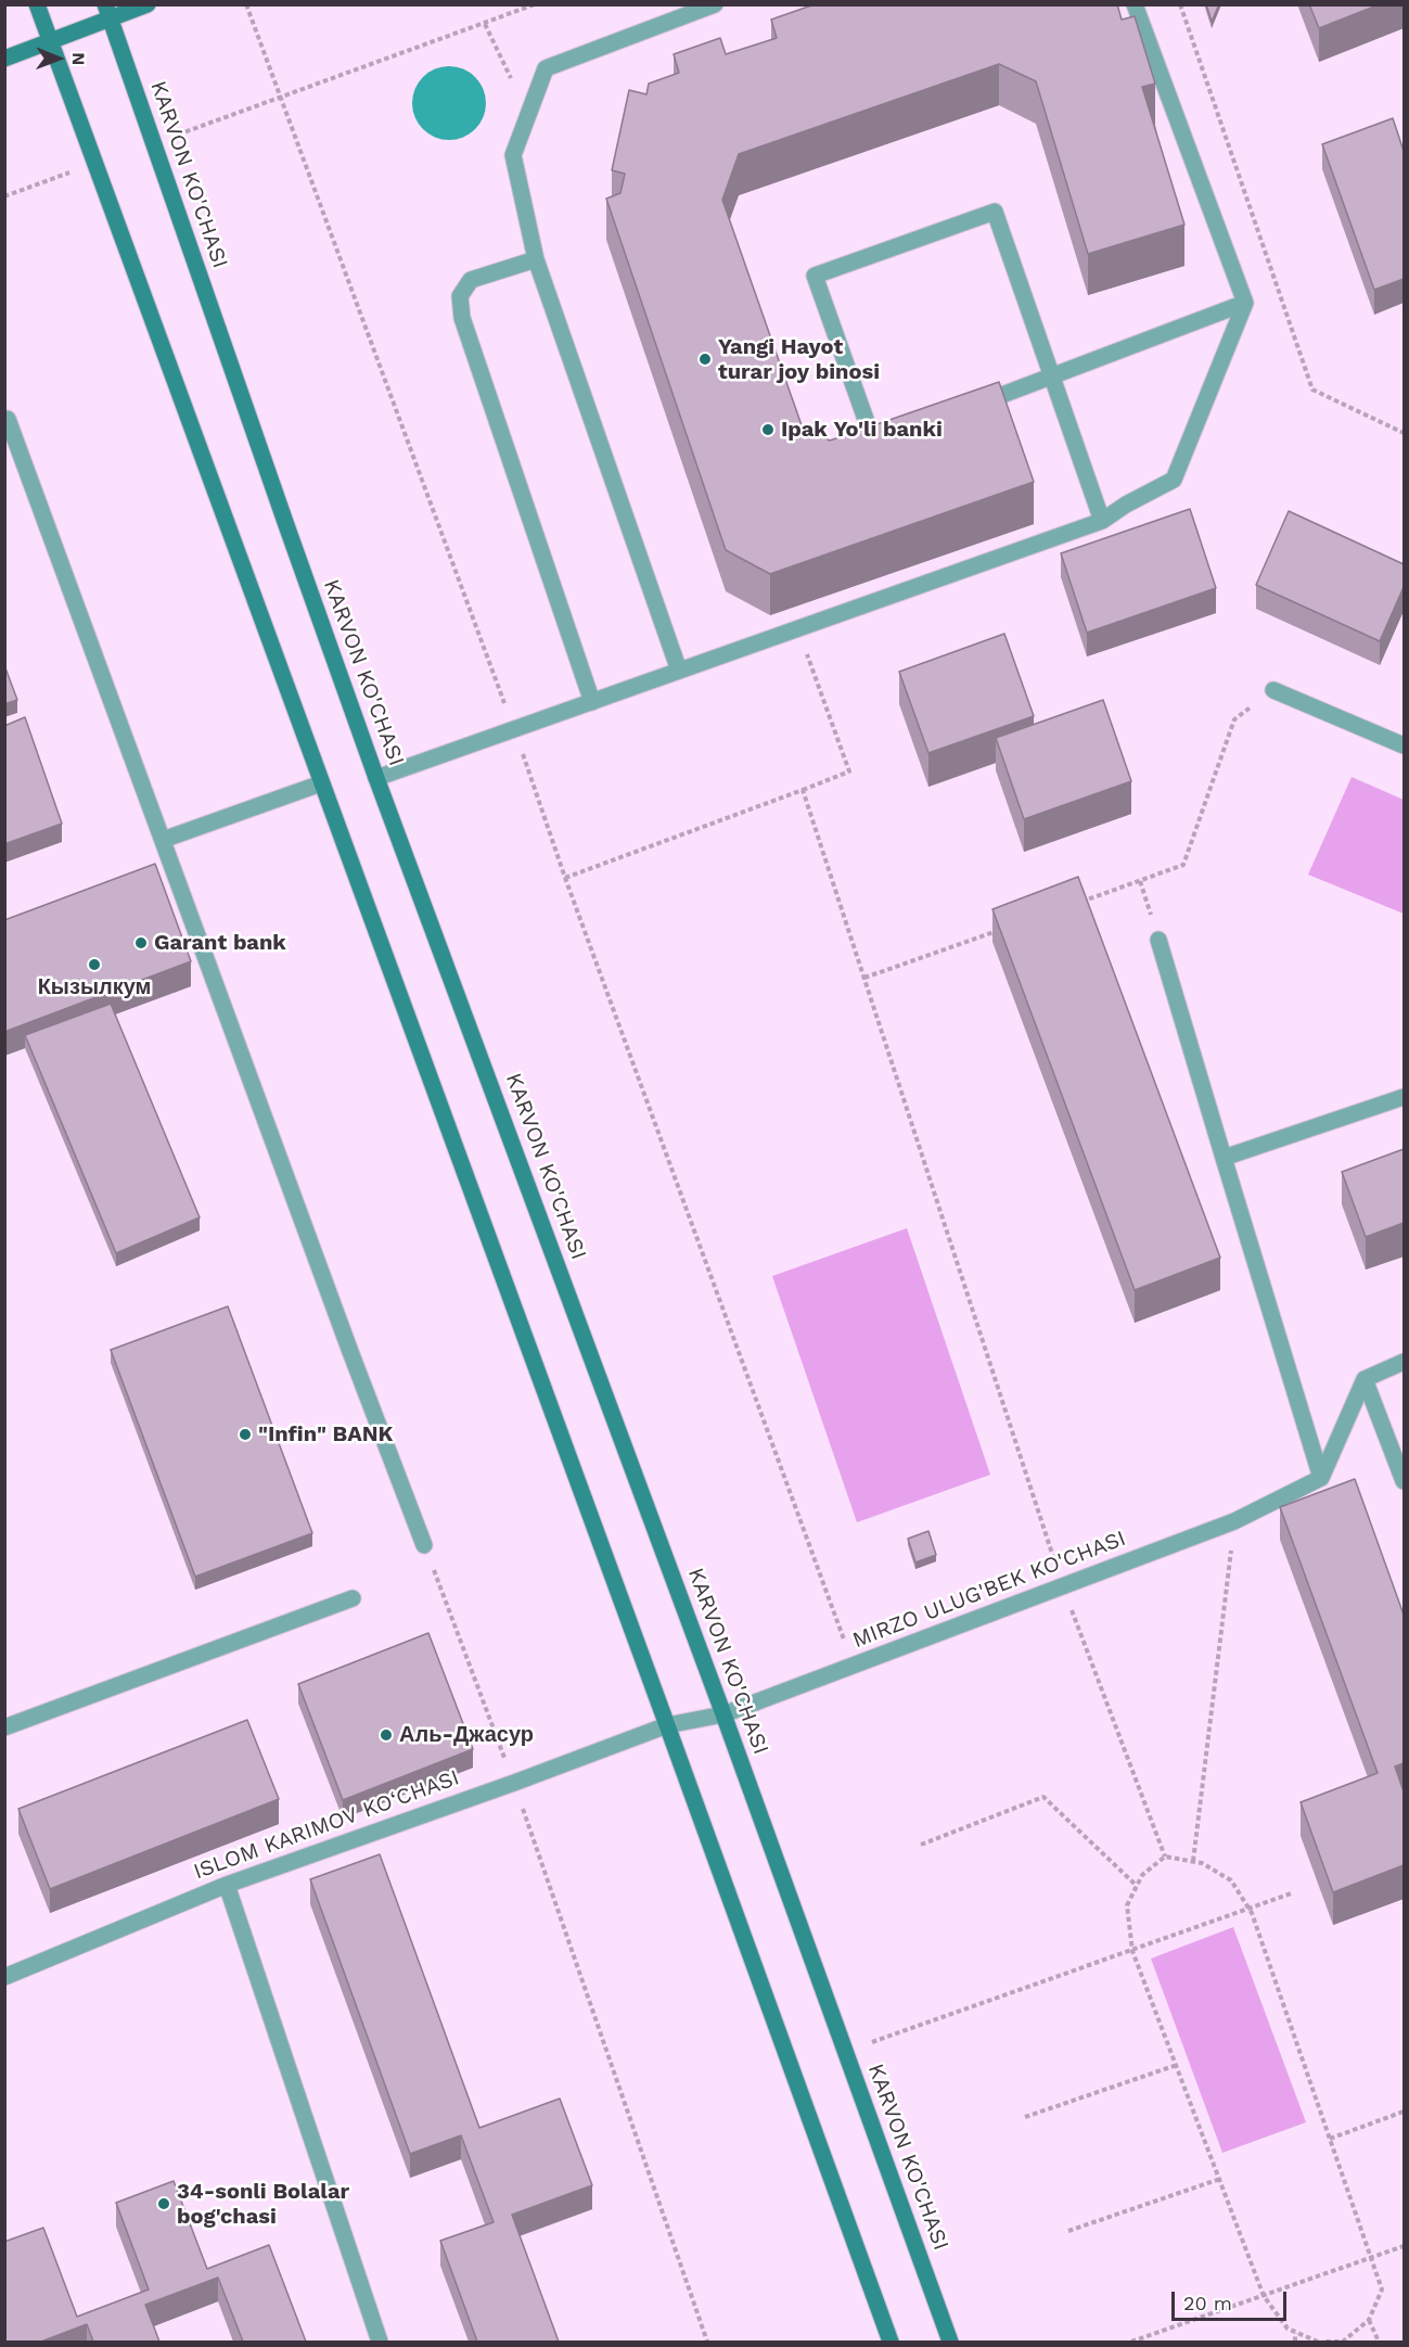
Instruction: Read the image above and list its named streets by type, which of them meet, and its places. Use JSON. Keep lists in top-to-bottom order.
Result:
{
  "streets": {
    "main road": ["KARVON KO'CHASI"],
    "street": ["MIRZO ULUG'BEK KO'CHASI", "ISLOM KARIMOV KO‘CHASI"]
  },
  "crossings": [
    ["KARVON KO'CHASI", "MIRZO ULUG'BEK KO'CHASI"],
    ["MIRZO ULUG'BEK KO'CHASI", "ISLOM KARIMOV KO‘CHASI"]
  ],
  "places": [
    "Yangi Hayot turar joy binosi",
    "Ipak Yo'li banki",
    "Garant bank",
    "Кызылкум",
    "\"Infin\" BANK",
    "Аль-Джасур",
    "34-sonli Bolalar bog'chasi"
  ],
  "scale_bar": "20 m",
  "north": "right"
}
